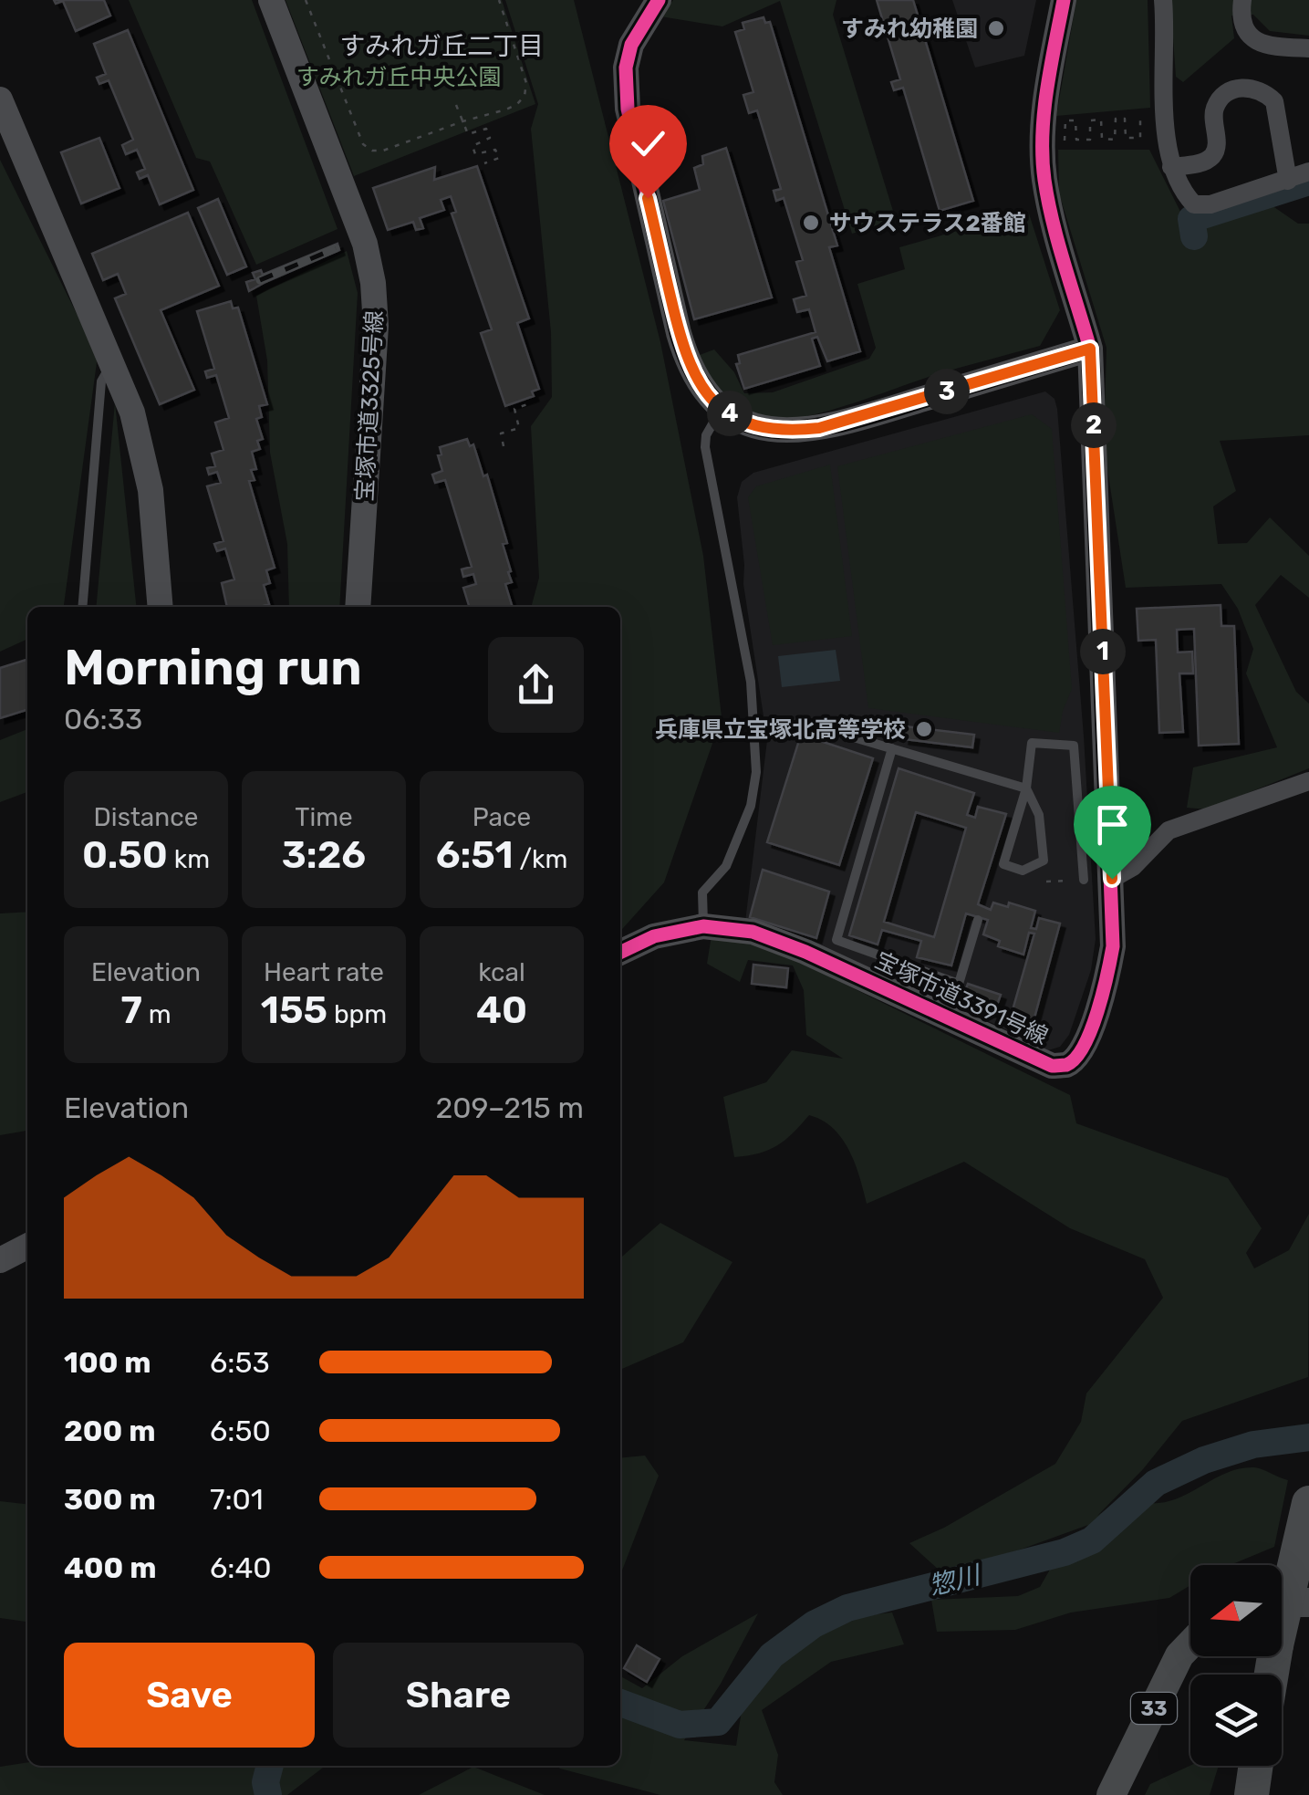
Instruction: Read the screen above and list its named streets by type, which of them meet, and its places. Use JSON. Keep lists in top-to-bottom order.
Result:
{
  "streets": {
    "main road": ["33"],
    "street": ["宝塚市道3325号線", "宝塚市道3391号線"]
  },
  "districts": ["すみれガ丘二丁目"],
  "water": ["惣川"],
  "parks": ["すみれガ丘中央公園"],
  "places": ["すみれ幼稚園", "サウステラス2番館", "兵庫県立宝塚北高等学校"],
  "north": "left",
  "page": {
    "pins": [
      "3",
      "4",
      "2",
      "1"
    ],
    "heading": ["Morning run", "06:33"],
    "stats": [
      ["Distance", "0.50 km"],
      ["Time", "3:26"],
      ["Pace", "6:51 /km"],
      ["Elevation", "7 m"],
      ["Heart rate", "155 bpm"],
      ["kcal", "40"]
    ],
    "chart": ["Elevation", "209–215 m"],
    "list": [
      {
        "name": "100 m",
        "note": "6:53"
      },
      {
        "name": "200 m",
        "note": "6:50"
      },
      {
        "name": "300 m",
        "note": "7:01"
      },
      {
        "name": "400 m",
        "note": "6:40"
      }
    ],
    "buttons": ["Save", "Share"]
  }
}
